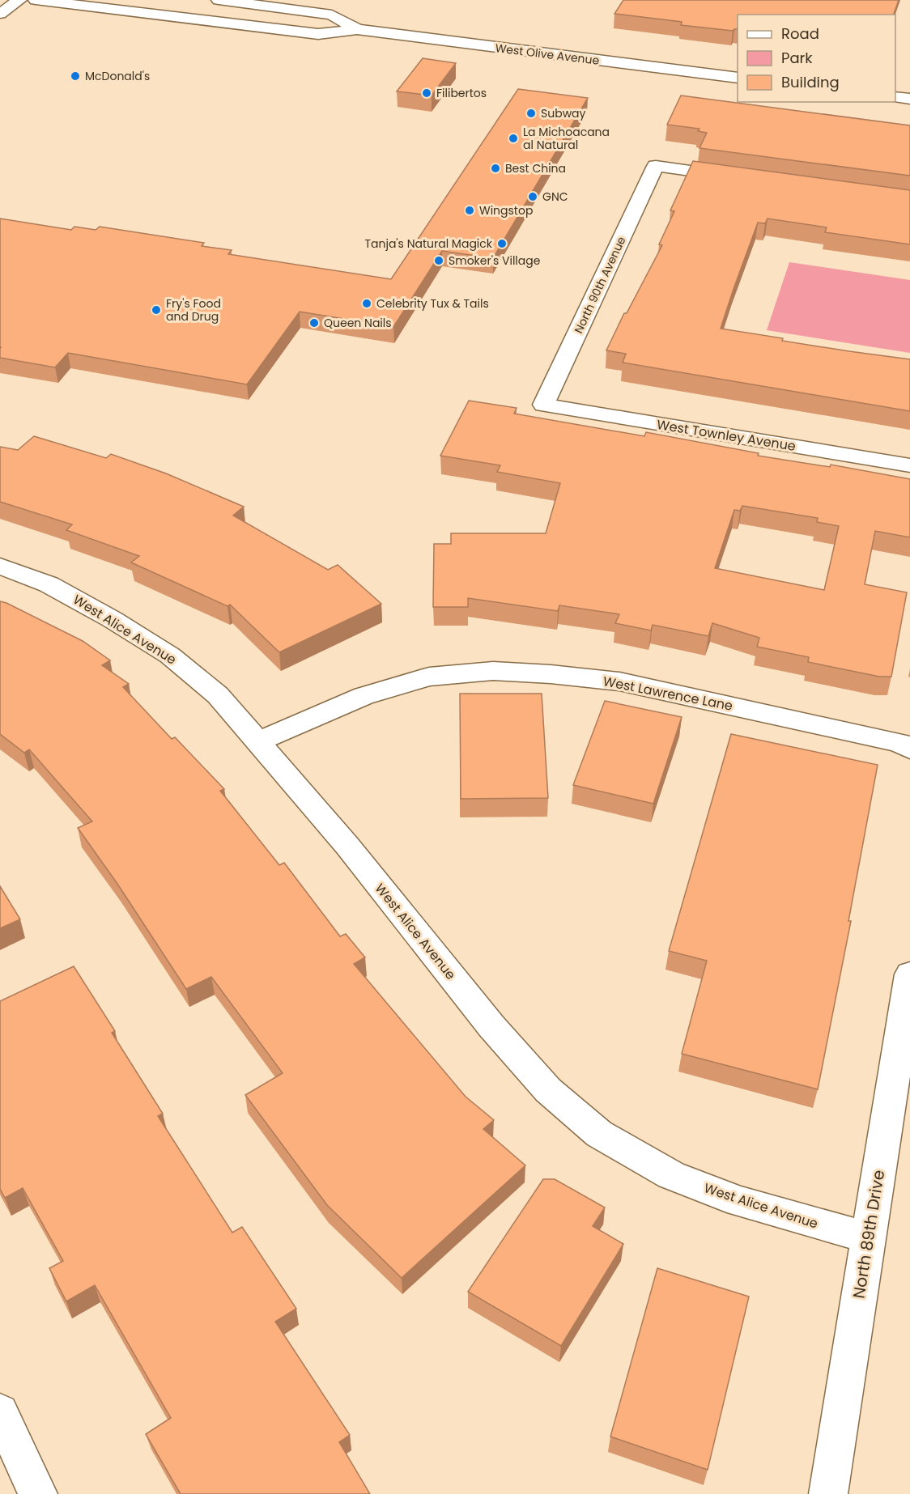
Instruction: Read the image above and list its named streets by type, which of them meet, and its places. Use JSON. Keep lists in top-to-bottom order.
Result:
{
  "streets": {
    "street": [
      "West Olive Avenue",
      "North 90th Avenue",
      "West Townley Avenue",
      "West Alice Avenue",
      "West Lawrence Lane",
      "North 89th Drive"
    ]
  },
  "crossings": [
    ["North 90th Avenue", "West Townley Avenue"],
    ["West Alice Avenue", "West Lawrence Lane"],
    ["West Alice Avenue", "North 89th Drive"]
  ],
  "places": [
    "McDonald's",
    "Filibertos",
    "Subway",
    "La Michoacana al Natural",
    "Best China",
    "GNC",
    "Wingstop",
    "Tanja's Natural Magick",
    "Smoker's Village",
    "Celebrity Tux & Tails",
    "Fry's Food and Drug",
    "Queen Nails"
  ],
  "legend": ["Road", "Park", "Building"]
}
